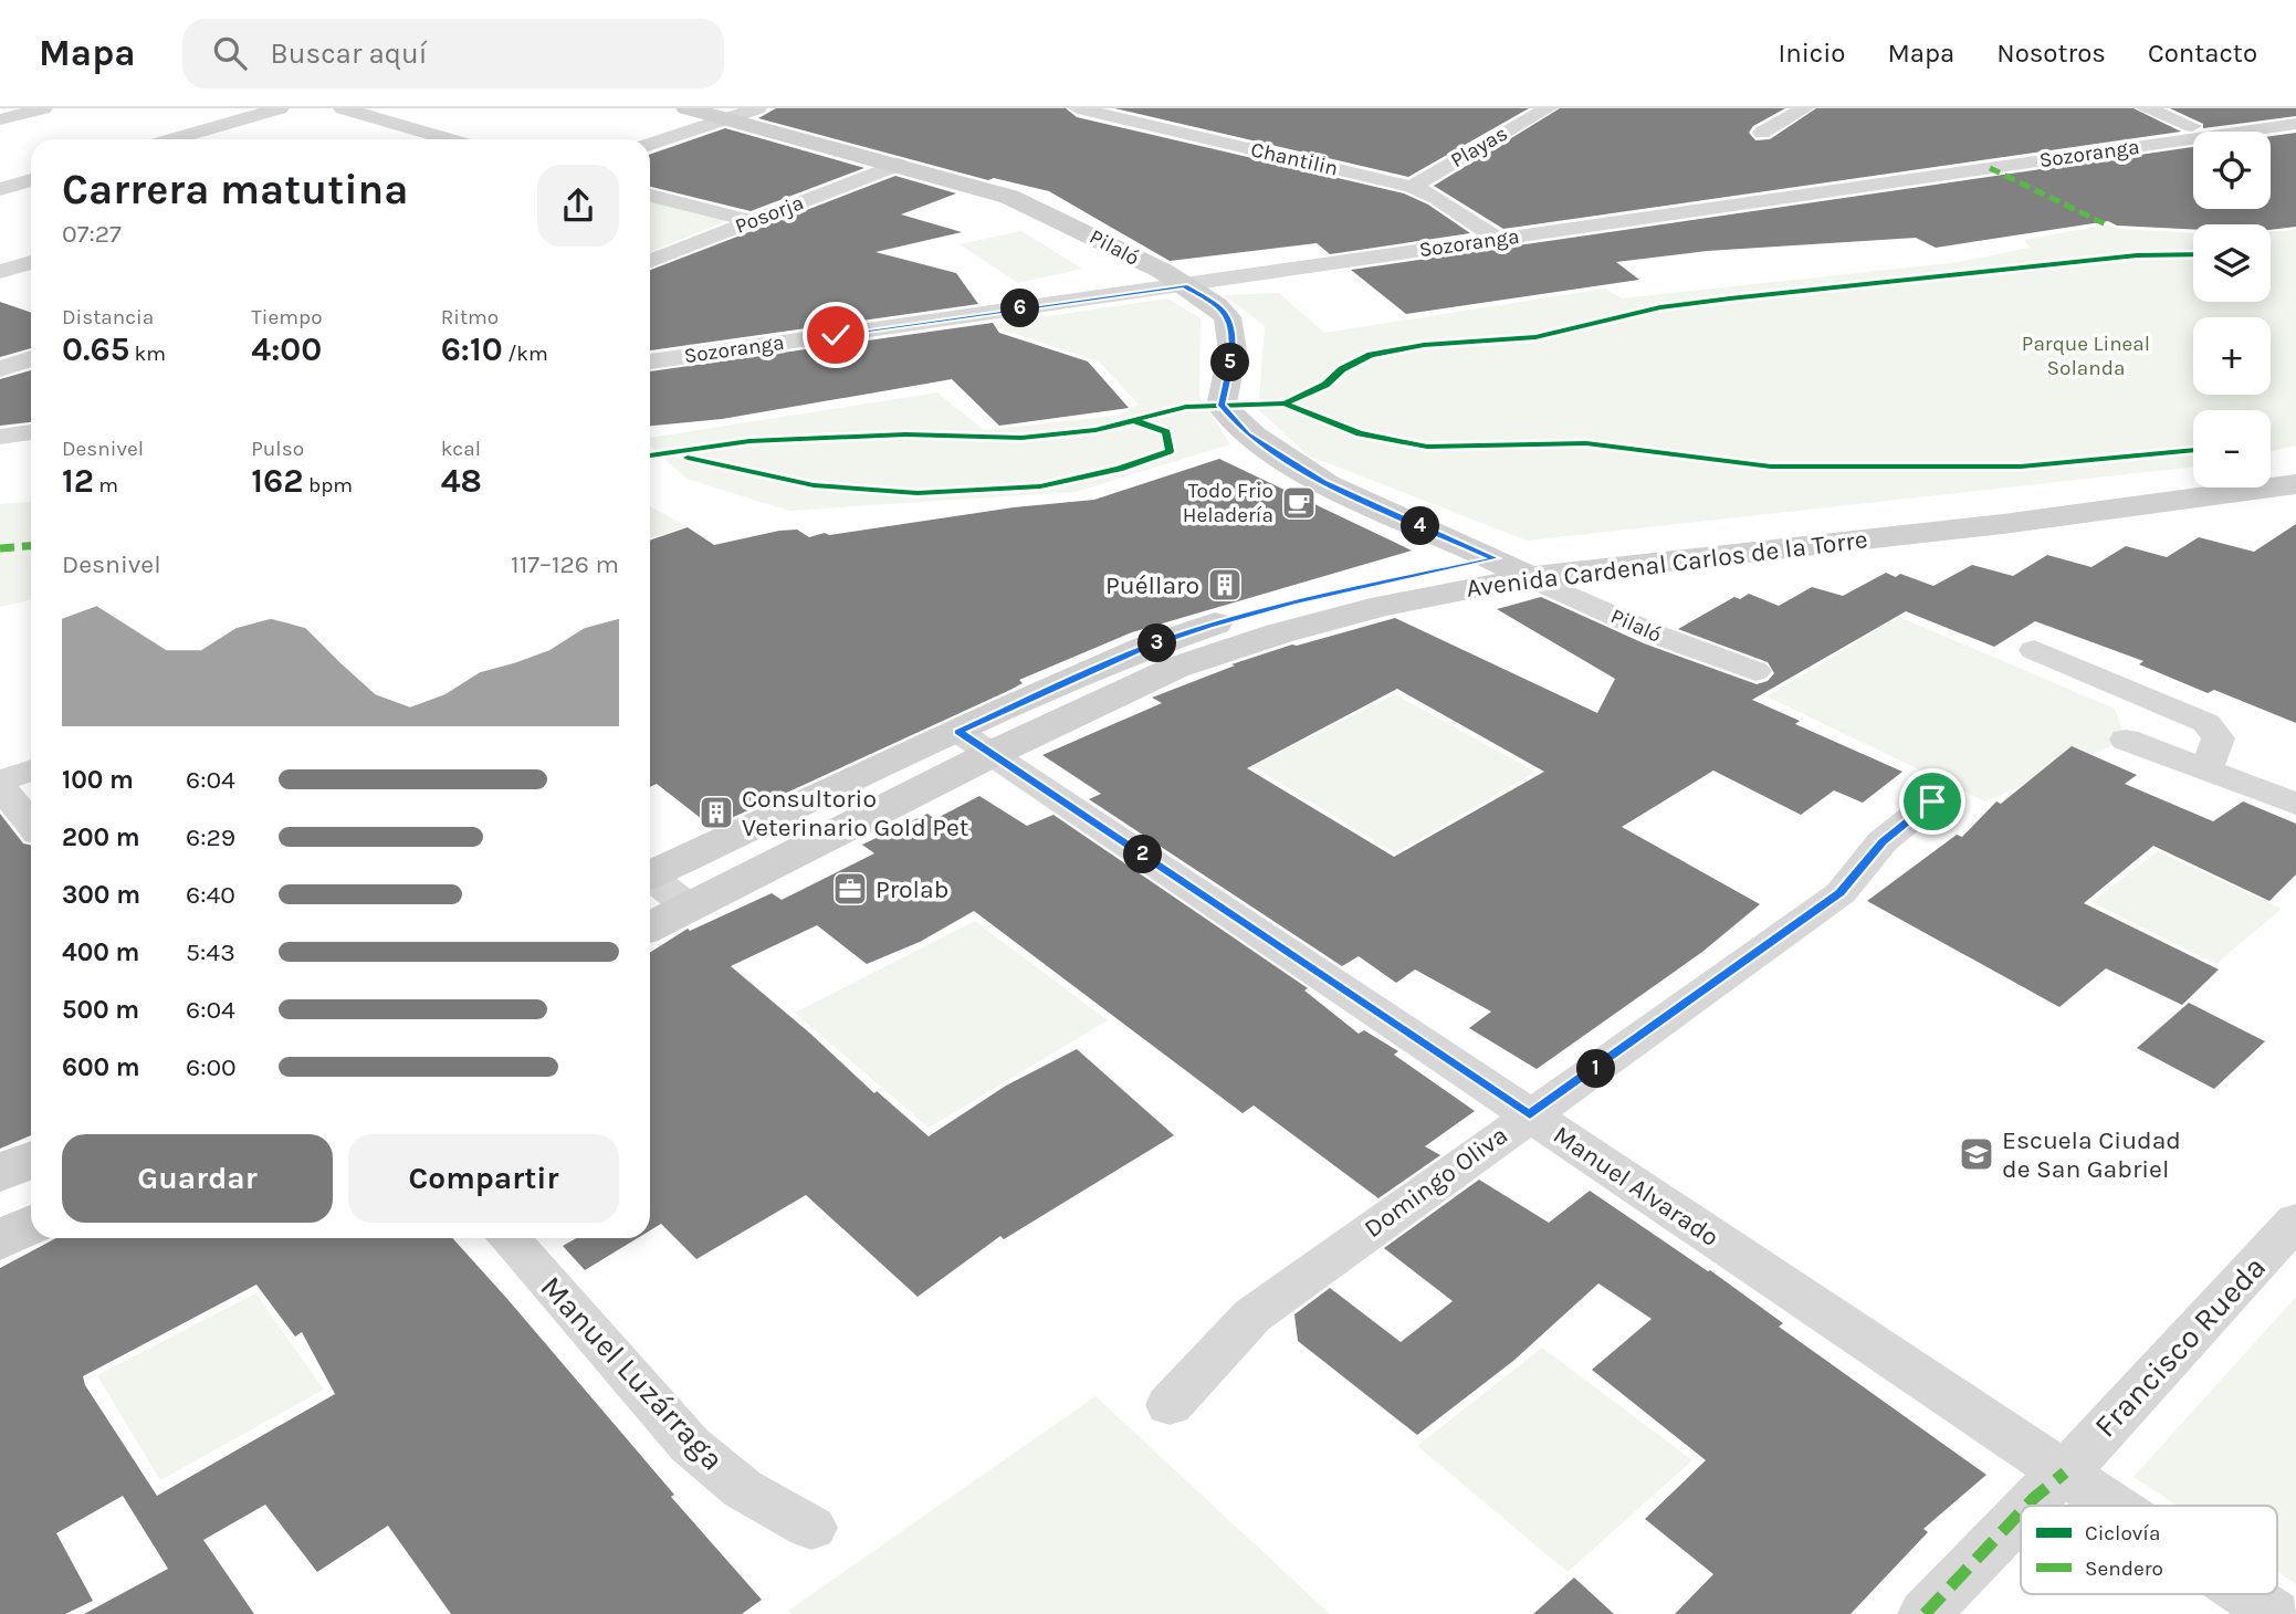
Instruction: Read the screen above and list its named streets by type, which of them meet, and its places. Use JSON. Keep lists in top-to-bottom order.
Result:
{
  "streets": {
    "street": [
      "Playas",
      "Sozoranga",
      "Chantilin",
      "Posorja",
      "Pilaló",
      "Avenida Cardenal Carlos de la Torre",
      "Domingo Oliva",
      "Manuel Alvarado",
      "Francisco Rueda",
      "Manuel Luzárraga"
    ]
  },
  "crossings": [
    ["Playas", "Chantilin"],
    ["Sozoranga", "Chantilin"],
    ["Sozoranga", "Pilaló"],
    ["Posorja", "Pilaló"],
    ["Pilaló", "Avenida Cardenal Carlos de la Torre"],
    ["Avenida Cardenal Carlos de la Torre", "Manuel Alvarado"],
    ["Domingo Oliva", "Manuel Alvarado"],
    ["Manuel Alvarado", "Francisco Rueda"]
  ],
  "parks": ["Parque Lineal Solanda"],
  "places": {
    "cafe": ["Todo Frio Heladería"],
    "building": ["Puéllaro", "Consultorio Veterinario Gold Pet"],
    "office": ["Prolab"],
    "school or university": ["Escuela Ciudad de San Gabriel"]
  },
  "legend": ["Ciclovía", "Sendero"],
  "page": {
    "header": "Mapa",
    "search": "Buscar aquí",
    "nav": [
      "Inicio",
      "Mapa",
      "Nosotros",
      "Contacto"
    ],
    "map_buttons": ["+", "−"],
    "heading": ["Carrera matutina", "07:27"],
    "stats": [
      ["Distancia", "0.65 km"],
      ["Tiempo", "4:00"],
      ["Ritmo", "6:10 /km"],
      ["Desnivel", "12 m"],
      ["Pulso", "162 bpm"],
      ["kcal", "48"]
    ],
    "pins": [
      "6",
      "5",
      "4",
      "3",
      "2",
      "1"
    ],
    "chart": ["Desnivel", "117–126 m"],
    "list": [
      {
        "name": "100 m",
        "note": "6:04"
      },
      {
        "name": "200 m",
        "note": "6:29"
      },
      {
        "name": "300 m",
        "note": "6:40"
      },
      {
        "name": "400 m",
        "note": "5:43"
      },
      {
        "name": "500 m",
        "note": "6:04"
      },
      {
        "name": "600 m",
        "note": "6:00"
      }
    ],
    "buttons": ["Guardar", "Compartir"]
  }
}
